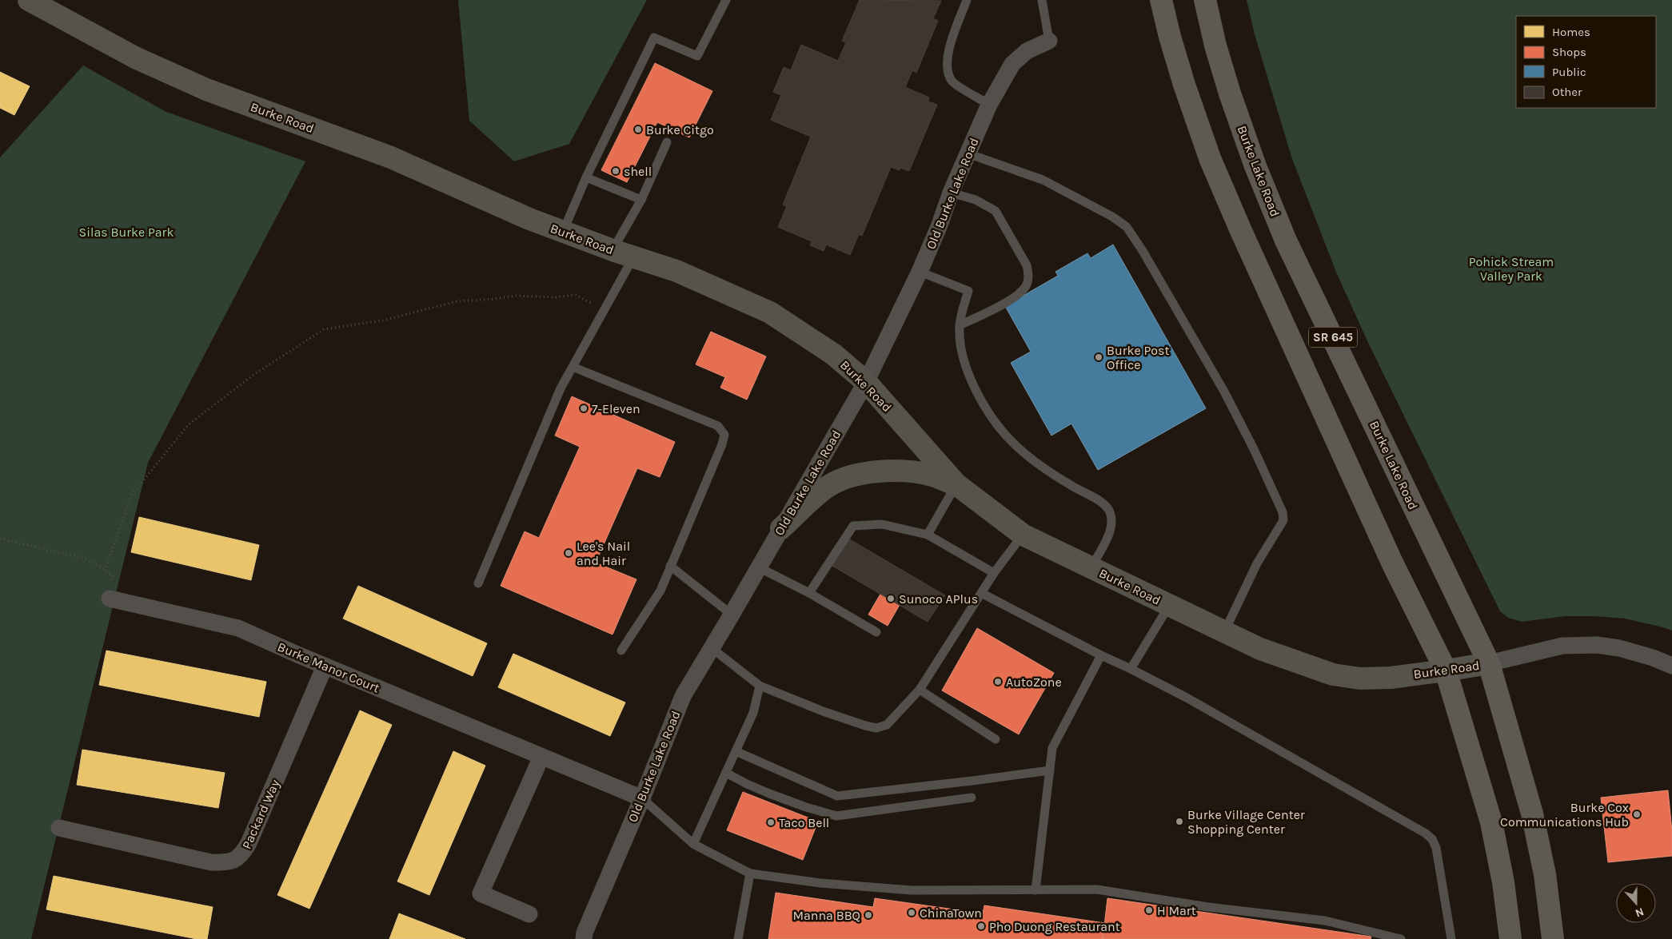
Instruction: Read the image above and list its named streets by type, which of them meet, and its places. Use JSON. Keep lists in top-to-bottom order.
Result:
{
  "streets": {
    "main road": ["Burke Lake Road", "SR 645"],
    "street": [
      "Burke Road",
      "Old Burke Lake Road",
      "Burke Manor Court",
      "Packard Way"
    ]
  },
  "crossings": [
    ["Burke Road", "Burke Lake Road"],
    ["Burke Road", "Old Burke Lake Road"],
    ["Burke Road", "SR 645"],
    ["Old Burke Lake Road", "Burke Manor Court"],
    ["Burke Manor Court", "Packard Way"]
  ],
  "parks": ["Silas Burke Park", "Pohick Stream Valley Park"],
  "places": [
    "Burke Citgo",
    "shell",
    "Burke Post Office",
    "7-Eleven",
    "Lee's Nail and Hair",
    "Sunoco APlus",
    "AutoZone",
    "Burke Cox Communications Hub",
    "Burke Village Center Shopping Center",
    "Taco Bell",
    "H Mart",
    "ChinaTown",
    "Manna BBQ",
    "Pho Duong Restaurant"
  ],
  "legend": [
    "Homes",
    "Shops",
    "Public",
    "Other"
  ],
  "north": "bottom"
}
